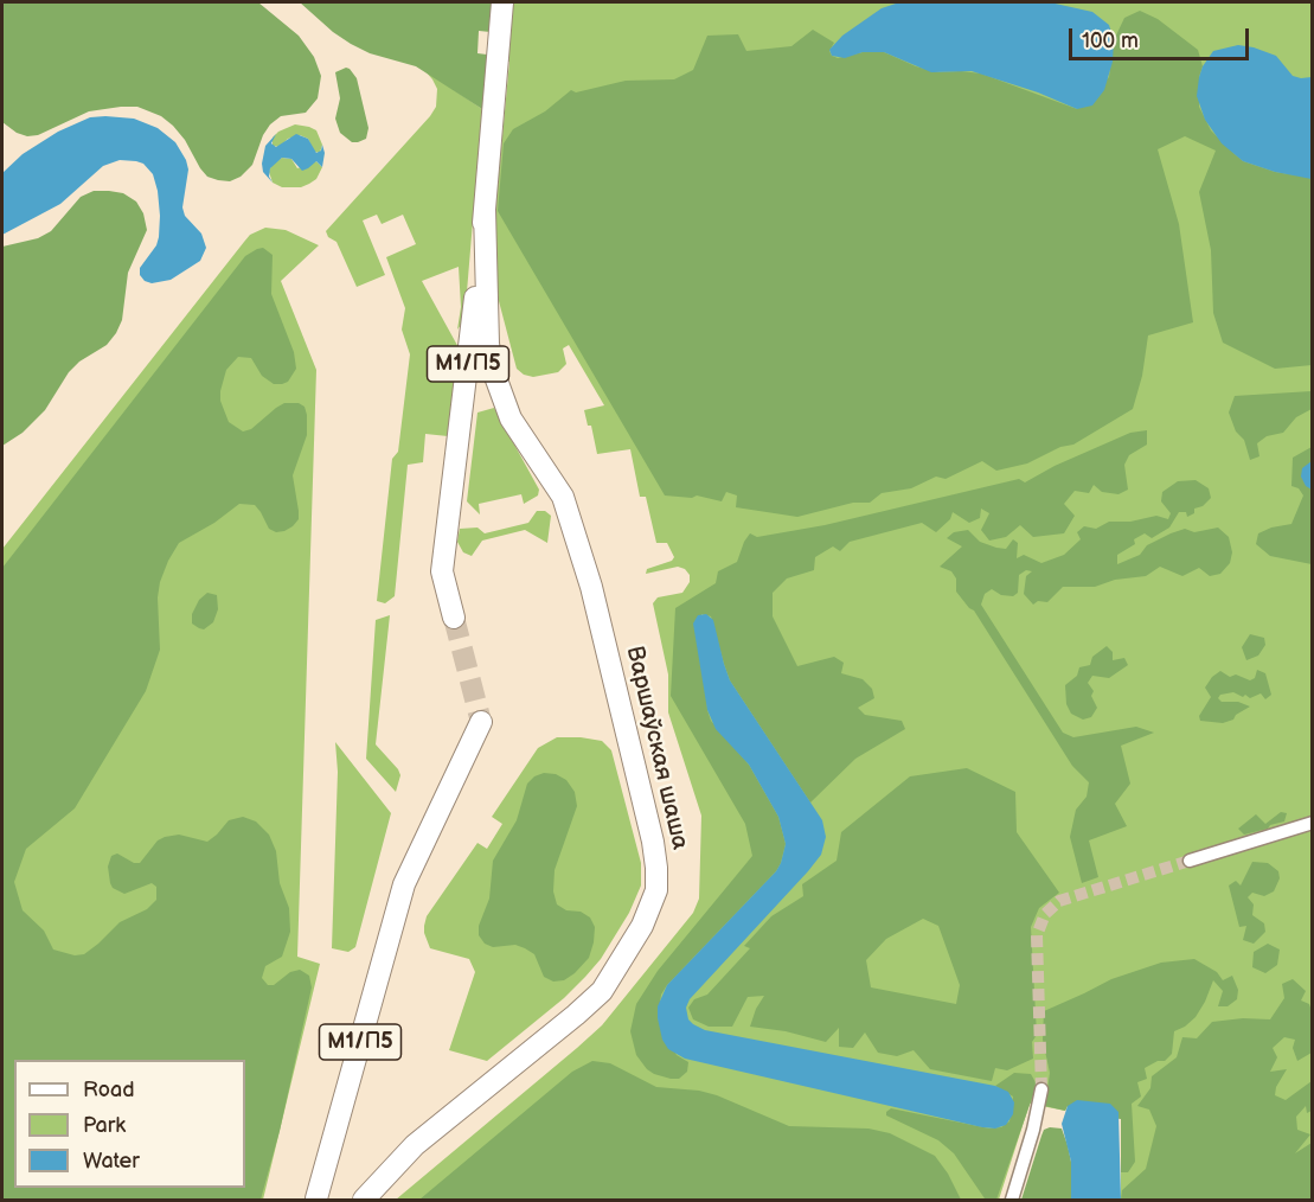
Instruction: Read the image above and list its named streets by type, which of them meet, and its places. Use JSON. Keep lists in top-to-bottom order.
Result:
{
  "streets": {
    "highway": ["М1/П5", "Варшаўская шаша"]
  },
  "legend": ["Road", "Park", "Water"],
  "scale_bar": "100 m"
}
